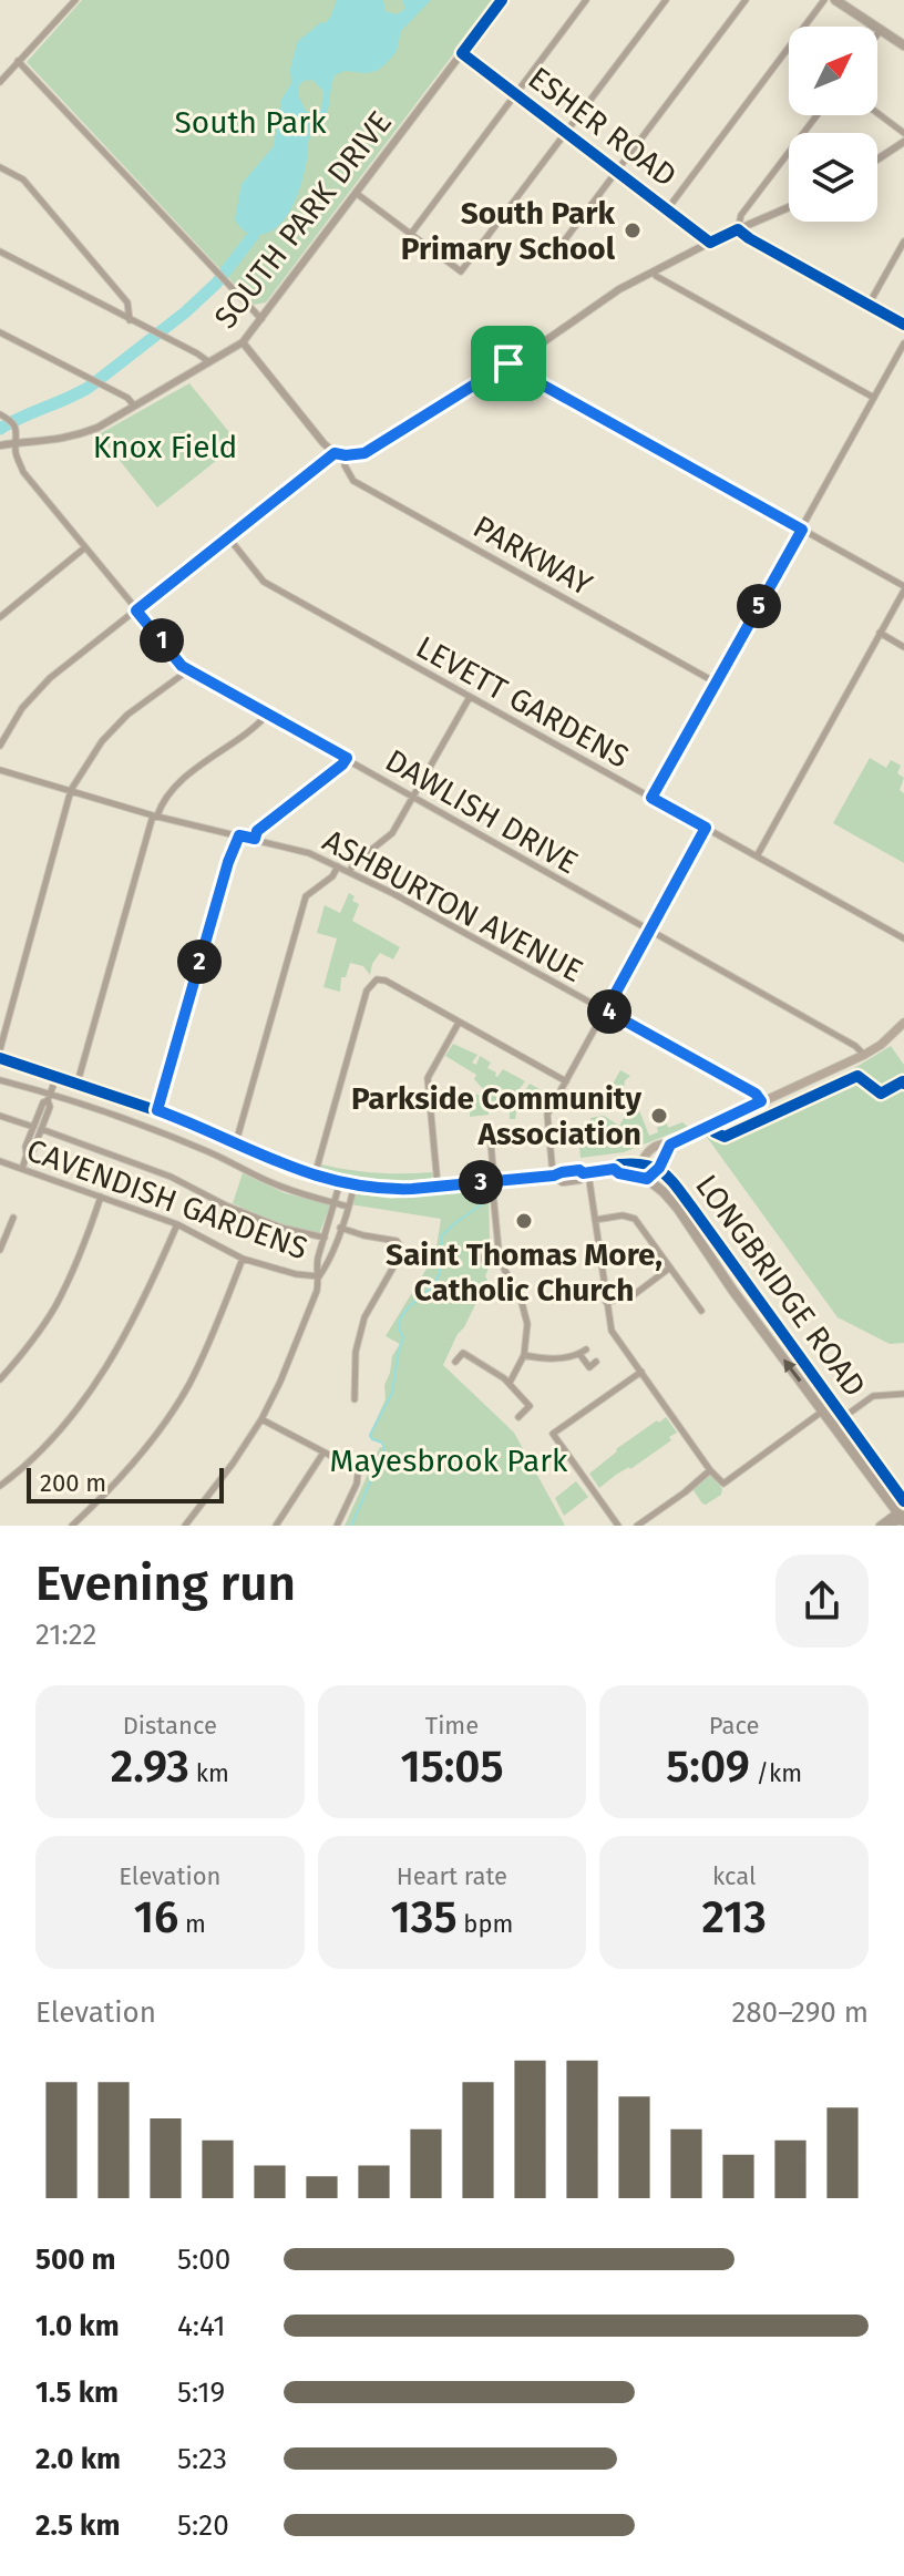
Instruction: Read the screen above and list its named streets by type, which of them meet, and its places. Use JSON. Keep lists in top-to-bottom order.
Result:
{
  "streets": {
    "main road": ["LONGBRIDGE ROAD"],
    "street": [
      "ESHER ROAD",
      "SOUTH PARK DRIVE",
      "PARKWAY",
      "LEVETT GARDENS",
      "DAWLISH DRIVE",
      "ASHBURTON AVENUE",
      "CAVENDISH GARDENS"
    ]
  },
  "crossings": [
    ["ESHER ROAD", "SOUTH PARK DRIVE"],
    ["SOUTH PARK DRIVE", "DAWLISH DRIVE"]
  ],
  "parks": ["South Park", "Knox Field", "Mayesbrook Park"],
  "places": ["South Park Primary School", "Parkside Community Association", "Saint Thomas More, Catholic Church"],
  "scale_bar": "200 m",
  "north": "top right",
  "page": {
    "pins": [
      "5",
      "1",
      "2",
      "4",
      "3"
    ],
    "scale": "200 m",
    "heading": ["Evening run", "21:22"],
    "stats": [
      ["Distance", "2.93 km"],
      ["Time", "15:05"],
      ["Pace", "5:09 /km"],
      ["Elevation", "16 m"],
      ["Heart rate", "135 bpm"],
      ["kcal", "213"]
    ],
    "chart": ["Elevation", "280–290 m"],
    "list": [
      {
        "name": "500 m",
        "note": "5:00"
      },
      {
        "name": "1.0 km",
        "note": "4:41"
      },
      {
        "name": "1.5 km",
        "note": "5:19"
      },
      {
        "name": "2.0 km",
        "note": "5:23"
      },
      {
        "name": "2.5 km",
        "note": "5:20"
      }
    ]
  }
}
